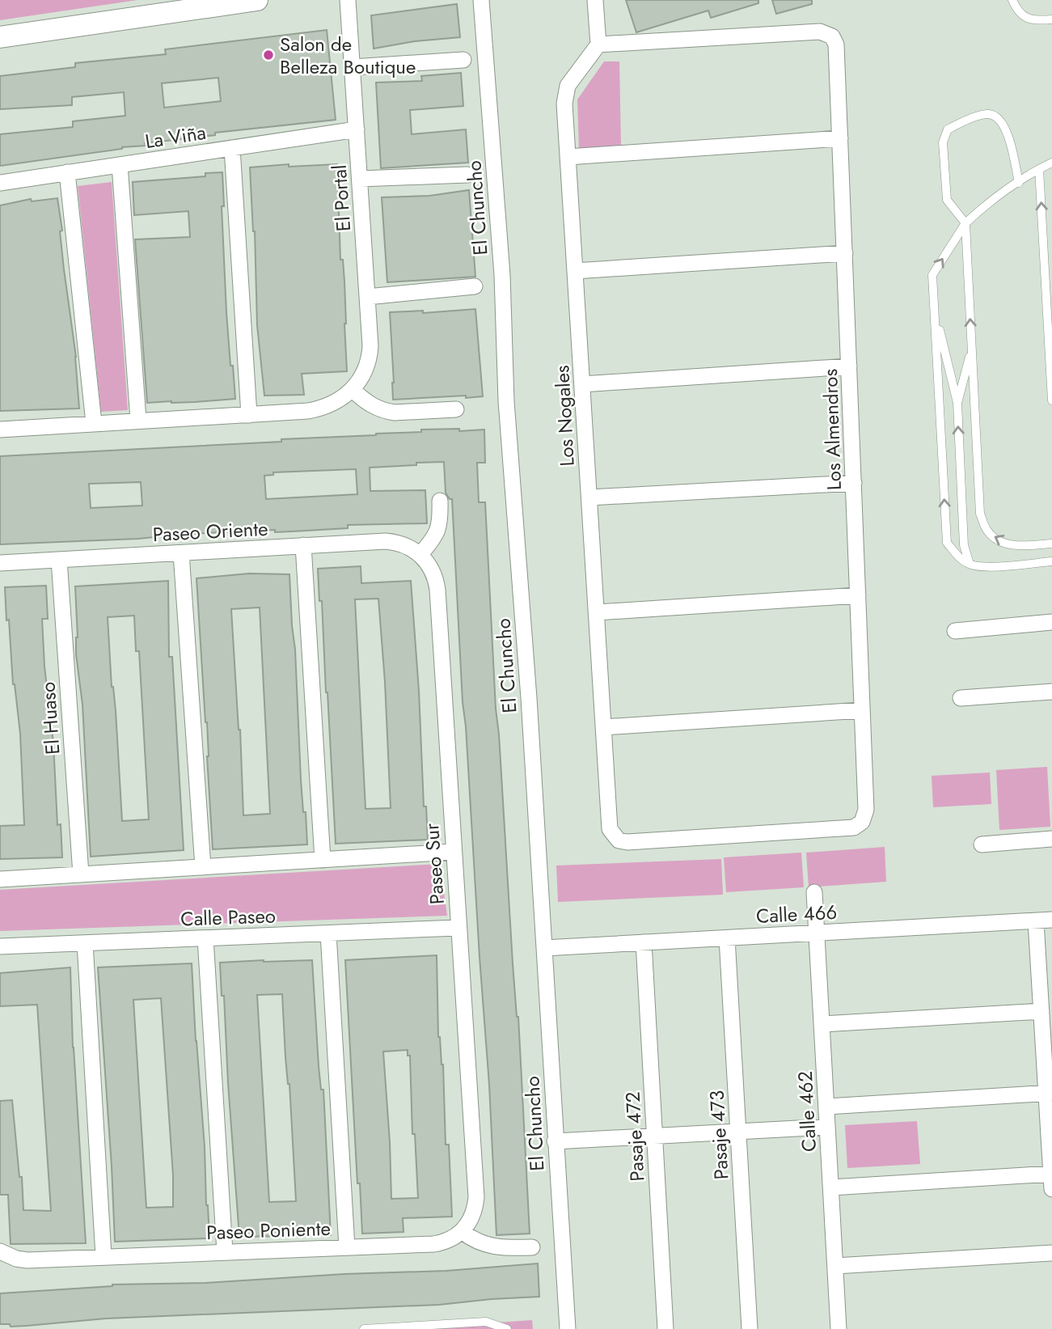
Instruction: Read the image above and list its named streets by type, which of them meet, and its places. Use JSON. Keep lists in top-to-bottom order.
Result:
{
  "streets": {
    "street": [
      "La Viña",
      "El Portal",
      "El Chuncho",
      "Los Nogales",
      "Los Almendros",
      "Paseo Oriente",
      "El Huaso",
      "Paseo Sur",
      "Calle 466",
      "Calle Paseo",
      "Calle 462",
      "Pasaje 473",
      "Pasaje 472",
      "Paseo Poniente"
    ]
  },
  "crossings": [
    ["La Viña", "El Portal"],
    ["El Chuncho", "Calle 466"],
    ["Los Nogales", "Los Almendros"],
    ["Paseo Oriente", "El Huaso"],
    ["Paseo Oriente", "Paseo Sur"],
    ["Paseo Sur", "Calle Paseo"],
    ["Paseo Sur", "Paseo Poniente"],
    ["Calle 466", "Calle 462"],
    ["Calle 466", "Pasaje 473"],
    ["Calle 466", "Pasaje 472"]
  ],
  "places": ["Salon de Belleza Boutique"]
}
